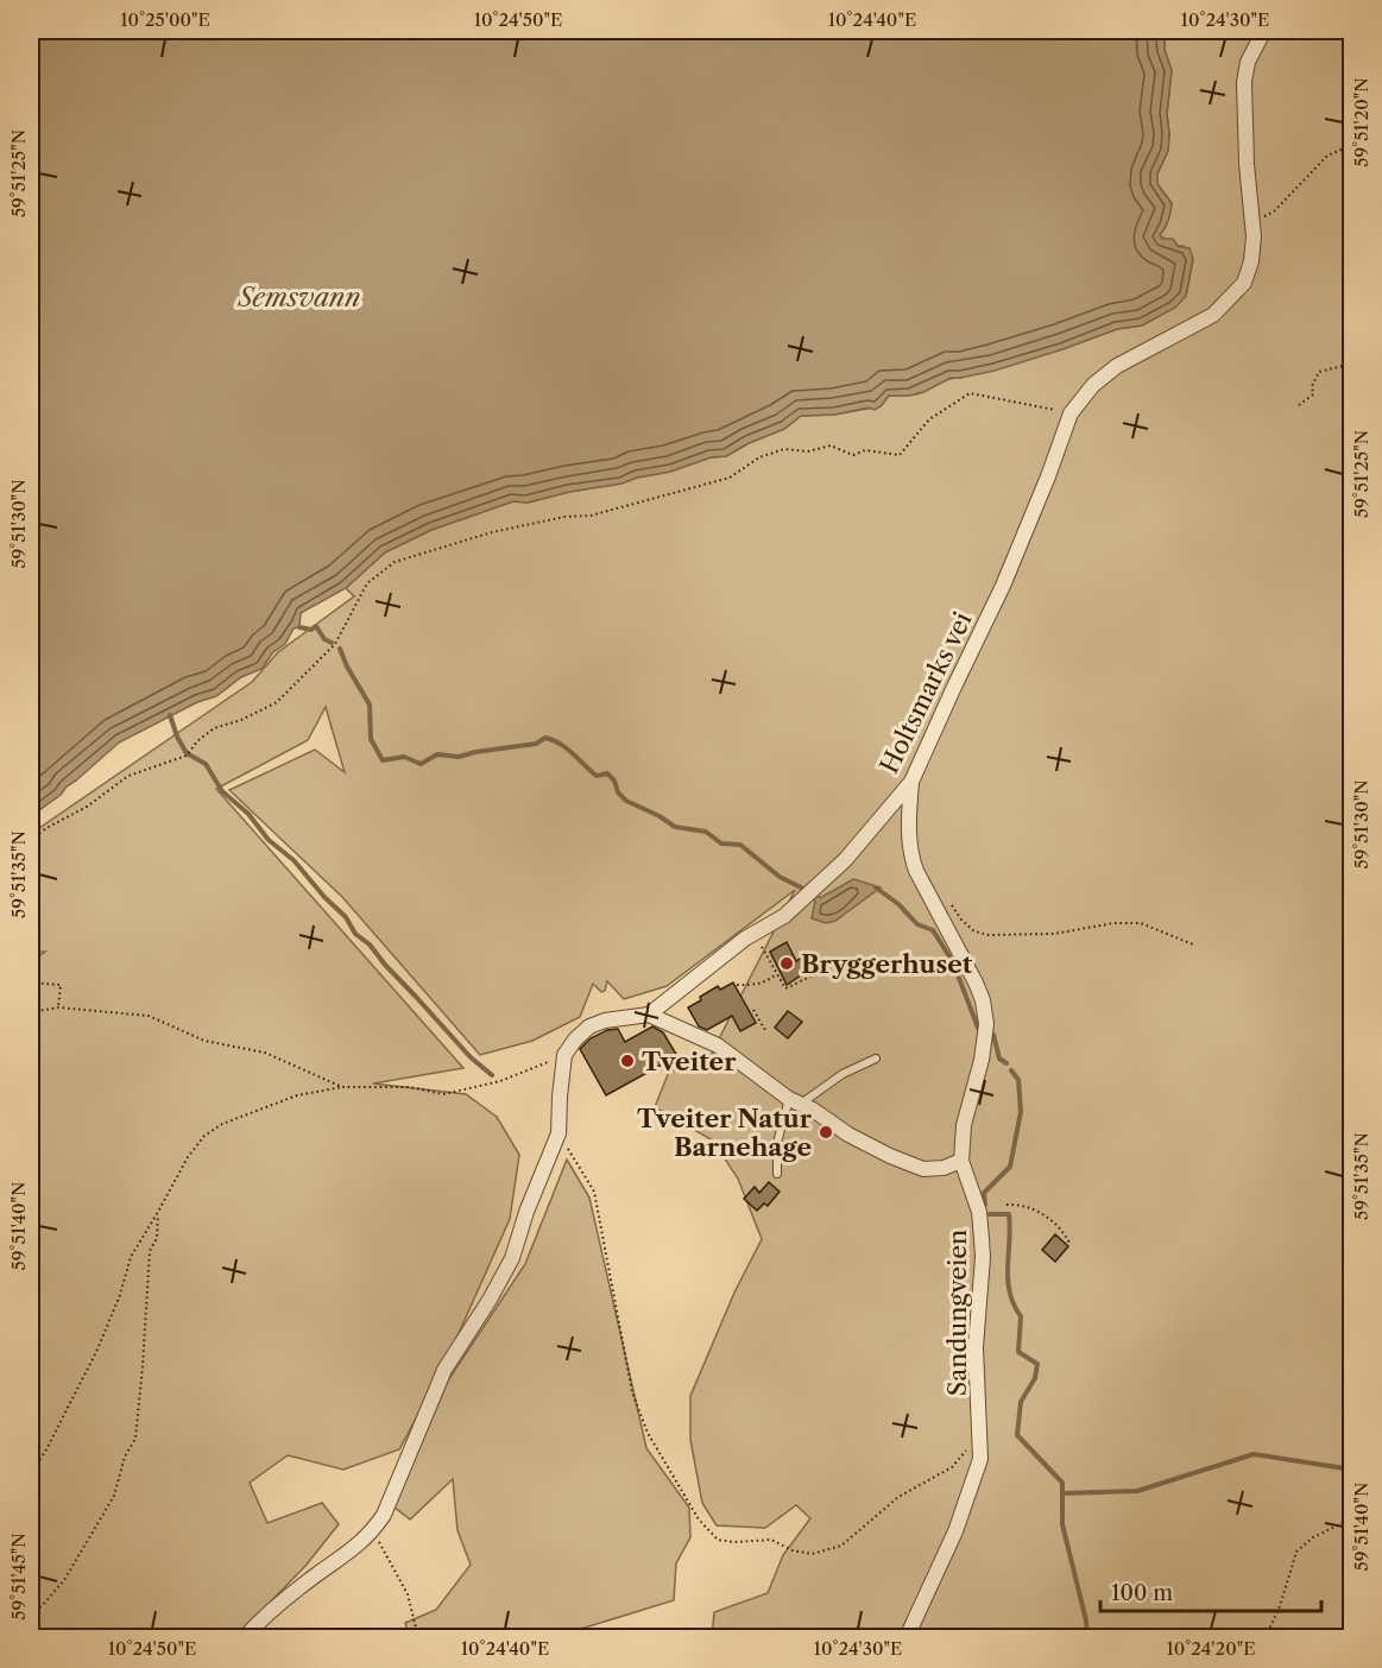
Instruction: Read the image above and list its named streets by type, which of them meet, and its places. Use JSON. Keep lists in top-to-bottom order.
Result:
{
  "streets": {
    "street": ["Holtsmarks vei", "Sandungveien"]
  },
  "crossings": [
    ["Holtsmarks vei", "Sandungveien"]
  ],
  "water": ["Semsvann"],
  "places": ["Bryggerhuset", "Tveiter", "Tveiter Natur Barnehage"],
  "scale_bar": "100 m",
  "coordinates": [
    "10°25'00\"E",
    "10°24'50\"E",
    "10°24'40\"E",
    "10°24'30\"E",
    "59°51'20\"N",
    "59°51'25\"N",
    "59°51'30\"N",
    "59°51'35\"N",
    "59°51'40\"N",
    "59°51'45\"N",
    "10°24'20\"E"
  ]
}
